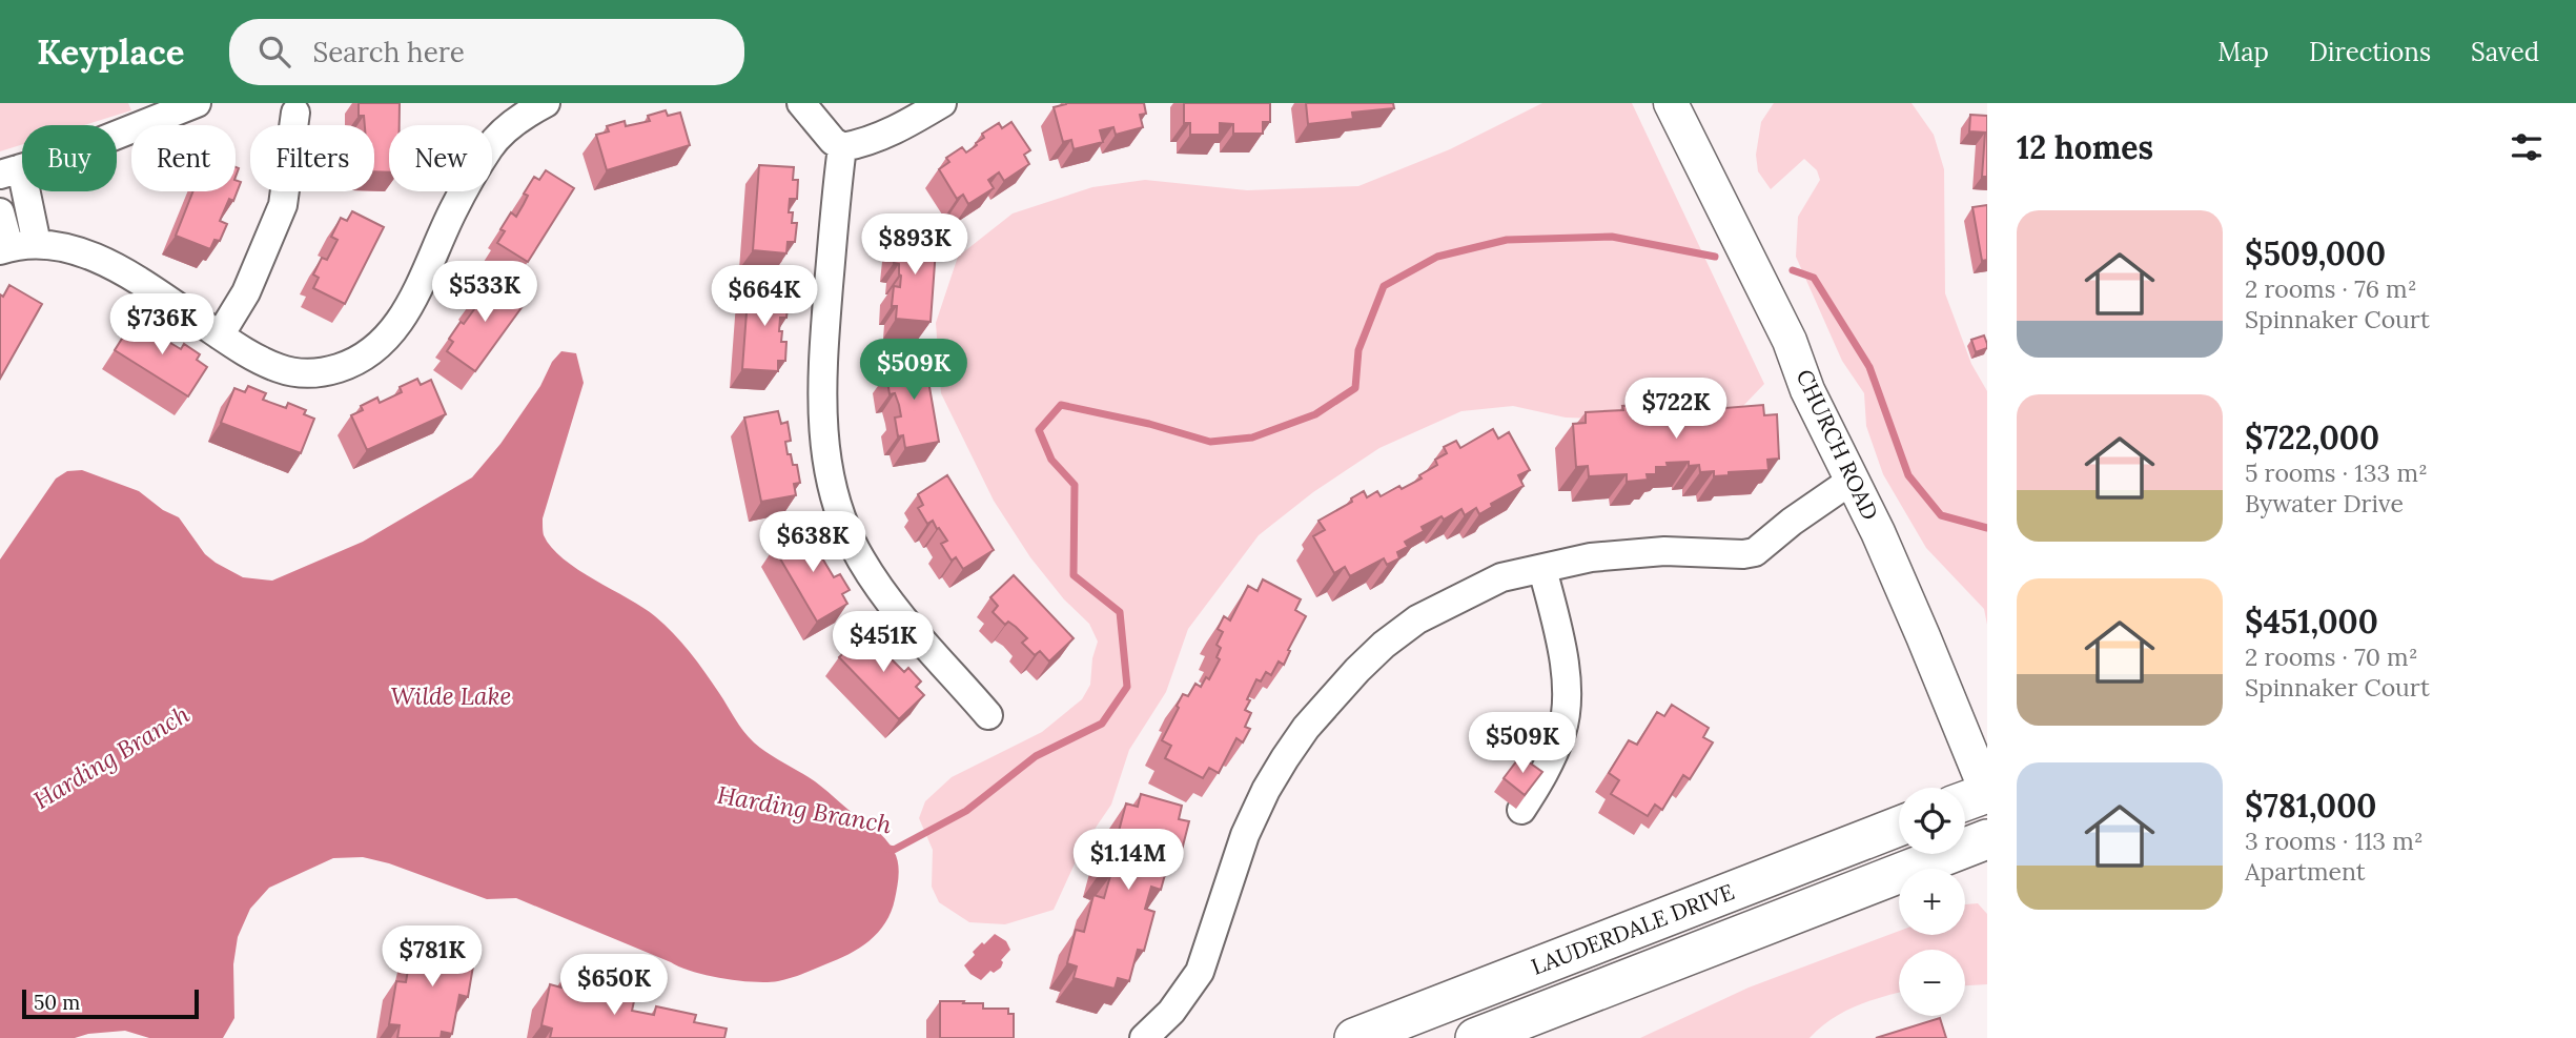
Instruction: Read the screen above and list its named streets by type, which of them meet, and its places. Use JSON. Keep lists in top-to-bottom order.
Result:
{
  "streets": {
    "main road": ["LAUDERDALE DRIVE"],
    "street": ["CHURCH ROAD"]
  },
  "water": ["Wilde Lake", "Harding Branch"],
  "scale_bar": "50 m",
  "page": {
    "header": "Keyplace",
    "search": "Search here",
    "nav": ["Map", "Directions", "Saved"],
    "heading": "12 homes",
    "chip": [
      "Buy",
      "Rent",
      "Filters",
      "New"
    ],
    "list": [
      {
        "name": "$509,000",
        "note": "2 rooms · 76 m² · Spinnaker Court"
      },
      {
        "name": "$722,000",
        "note": "5 rooms · 133 m² · Bywater Drive"
      },
      {
        "name": "$451,000",
        "note": "2 rooms · 70 m² · Spinnaker Court"
      },
      {
        "name": "$781,000",
        "note": "3 rooms · 113 m² · Apartment"
      }
    ],
    "price": [
      "$893K",
      "$533K",
      "$664K",
      "$736K",
      "$509K",
      "$722K",
      "$638K",
      "$451K",
      "$509K",
      "$1.14M",
      "$781K",
      "$650K"
    ],
    "map_buttons": ["+", "−"],
    "scale": "50 m"
  }
}
